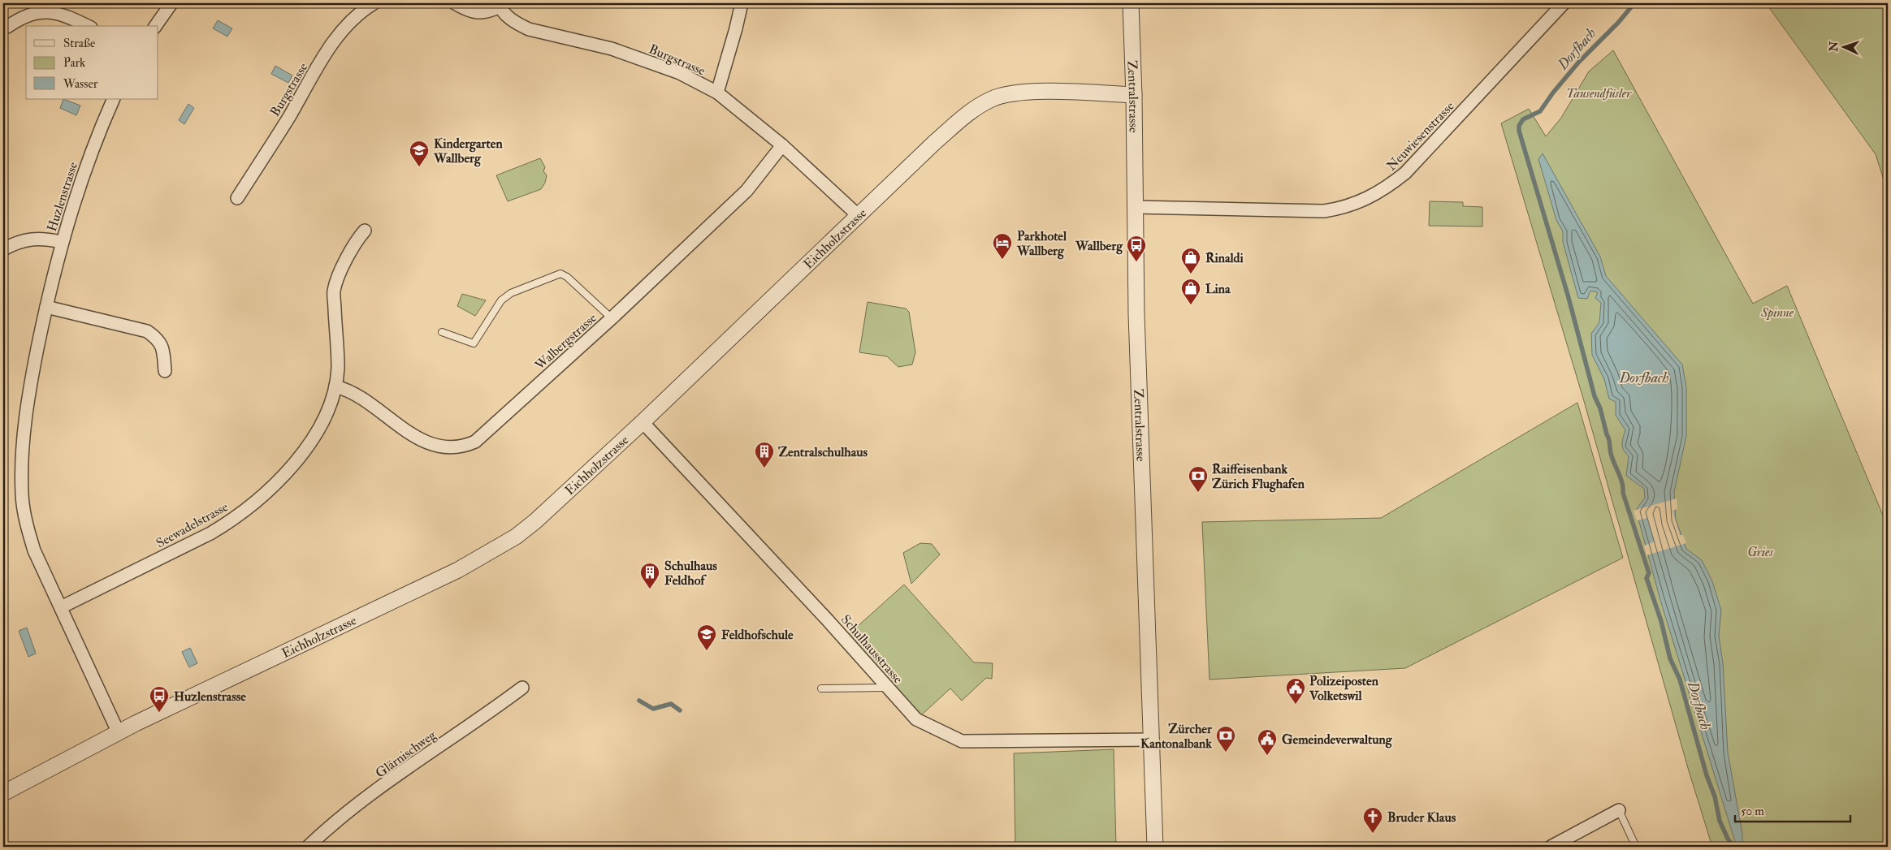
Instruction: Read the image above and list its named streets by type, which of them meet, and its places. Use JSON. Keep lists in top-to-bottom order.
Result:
{
  "streets": {
    "street": [
      "Burgstrasse",
      "Zentralstrasse",
      "Neuwiesenstrasse",
      "Huzlenstrasse",
      "Eichholzstrasse",
      "Walbergstrasse",
      "Seewadelstrasse",
      "Schulhausstrasse",
      "Glärnischweg"
    ]
  },
  "crossings": [
    ["Burgstrasse", "Eichholzstrasse"],
    ["Burgstrasse", "Walbergstrasse"],
    ["Zentralstrasse", "Neuwiesenstrasse"],
    ["Zentralstrasse", "Eichholzstrasse"],
    ["Zentralstrasse", "Schulhausstrasse"],
    ["Huzlenstrasse", "Eichholzstrasse"],
    ["Huzlenstrasse", "Seewadelstrasse"],
    ["Eichholzstrasse", "Schulhausstrasse"],
    ["Walbergstrasse", "Seewadelstrasse"]
  ],
  "water": ["Dorfbach"],
  "parks": ["Tausendfüsler", "Spinne", "Gries"],
  "places": {
    "school or university": ["Kindergarten Wallberg", "Feldhofschule"],
    "hotel": ["Parkhotel Wallberg"],
    "bus stop": ["Wallberg", "Huzlenstrasse"],
    "shop": ["Rinaldi", "Lina"],
    "building": ["Zentralschulhaus", "Schulhaus Feldhof"],
    "bank": ["Raiffeisenbank Zürich Flughafen", "Zürcher Kantonalbank"],
    "public building": ["Polizeiposten Volketswil", "Gemeindeverwaltung"],
    "church": ["Bruder Klaus"]
  },
  "legend": ["Straße", "Park", "Wasser"],
  "scale_bar": "50 m",
  "north": "left"
}
